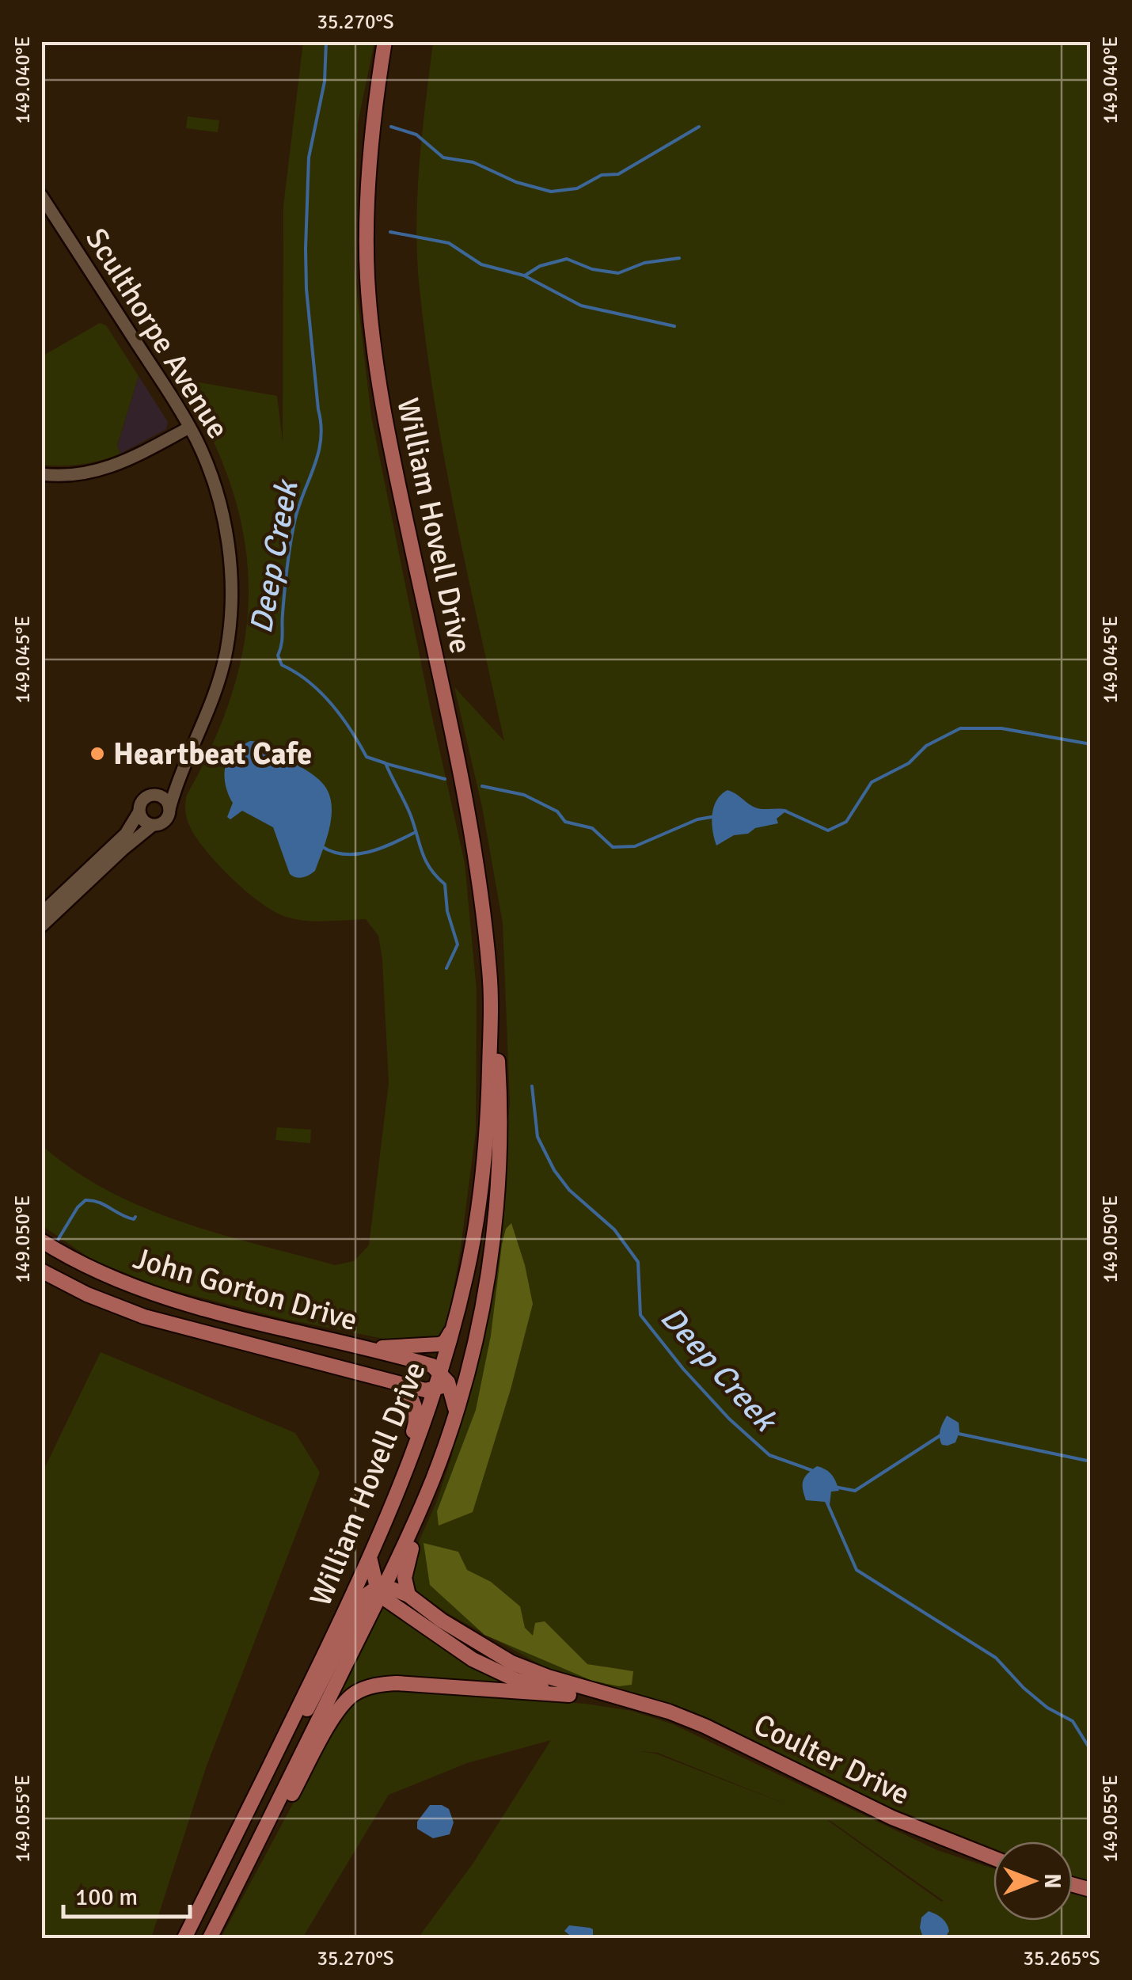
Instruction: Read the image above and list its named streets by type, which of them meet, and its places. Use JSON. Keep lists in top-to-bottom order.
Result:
{
  "streets": {
    "main road": ["William Hovell Drive", "John Gorton Drive", "Coulter Drive"],
    "street": ["Sculthorpe Avenue"]
  },
  "crossings": [
    ["William Hovell Drive", "John Gorton Drive"],
    ["William Hovell Drive", "Coulter Drive"]
  ],
  "water": ["Deep Creek"],
  "places": ["Heartbeat Cafe"],
  "scale_bar": "100 m",
  "north": "right",
  "coordinates": [
    "35.270°S",
    "149.040°E",
    "149.045°E",
    "149.050°E",
    "149.055°E",
    "35.265°S"
  ]
}
